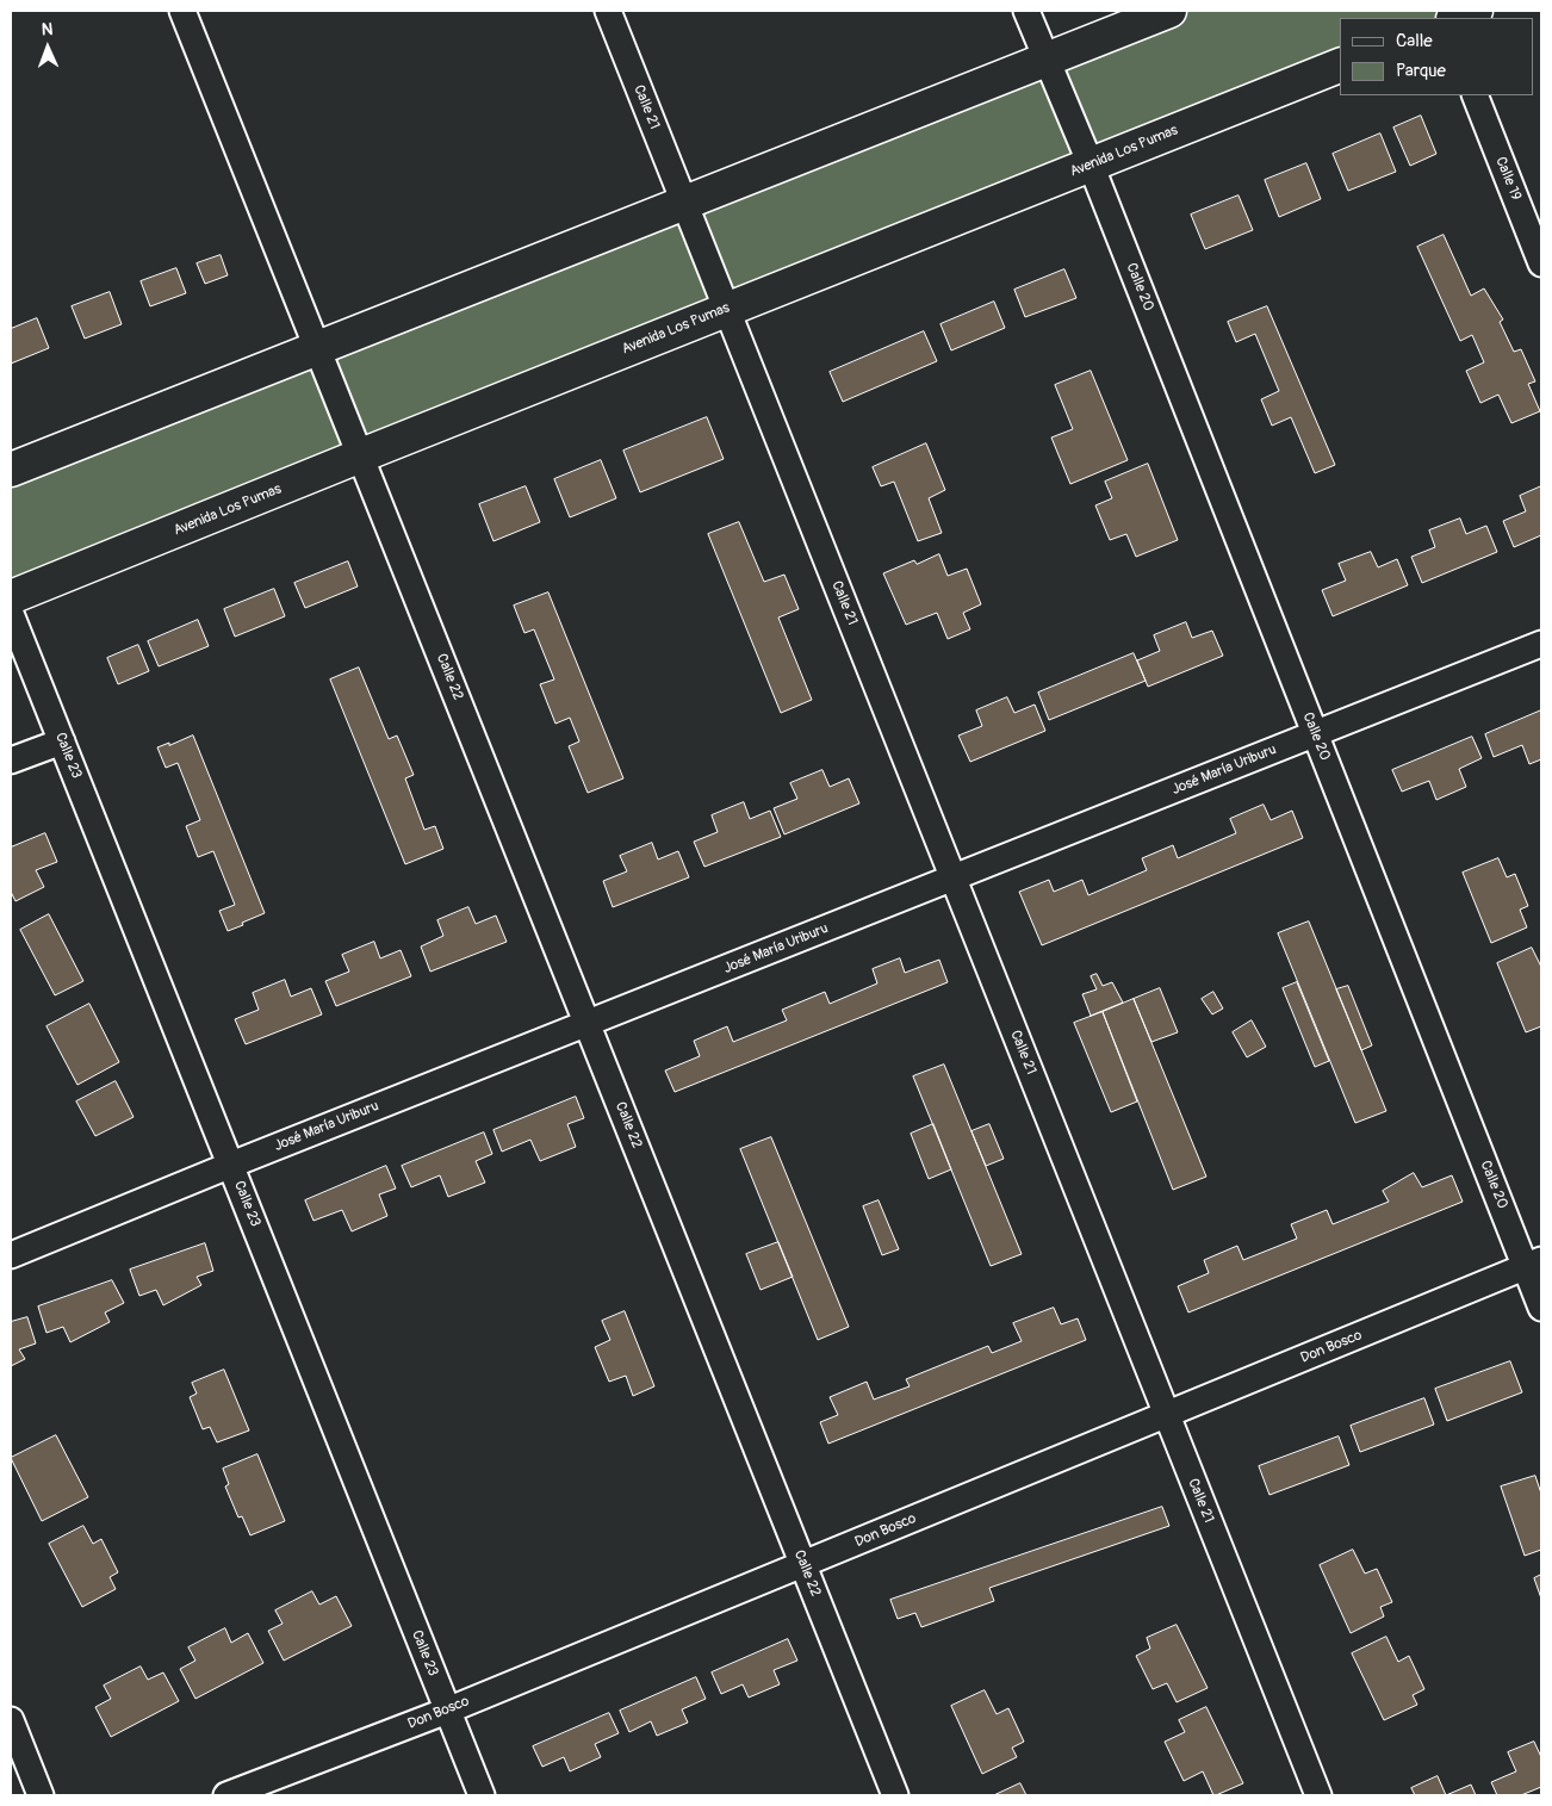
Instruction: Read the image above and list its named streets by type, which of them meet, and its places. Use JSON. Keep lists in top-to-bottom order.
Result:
{
  "streets": {
    "main road": ["Avenida Los Pumas"],
    "street": [
      "Calle 21",
      "Calle 19",
      "Calle 20",
      "Calle 22",
      "Calle 23",
      "José María Uriburu",
      "Don Bosco"
    ]
  },
  "crossings": [
    ["Calle 21", "Avenida Los Pumas"],
    ["Calle 21", "José María Uriburu"],
    ["Calle 21", "Don Bosco"],
    ["Avenida Los Pumas", "Calle 20"],
    ["Avenida Los Pumas", "Calle 22"],
    ["Calle 20", "José María Uriburu"],
    ["Calle 20", "Don Bosco"],
    ["Calle 22", "José María Uriburu"],
    ["Calle 22", "Don Bosco"],
    ["Calle 23", "José María Uriburu"],
    ["Calle 23", "Don Bosco"]
  ],
  "legend": ["Calle", "Parque"],
  "north": "top"
}
